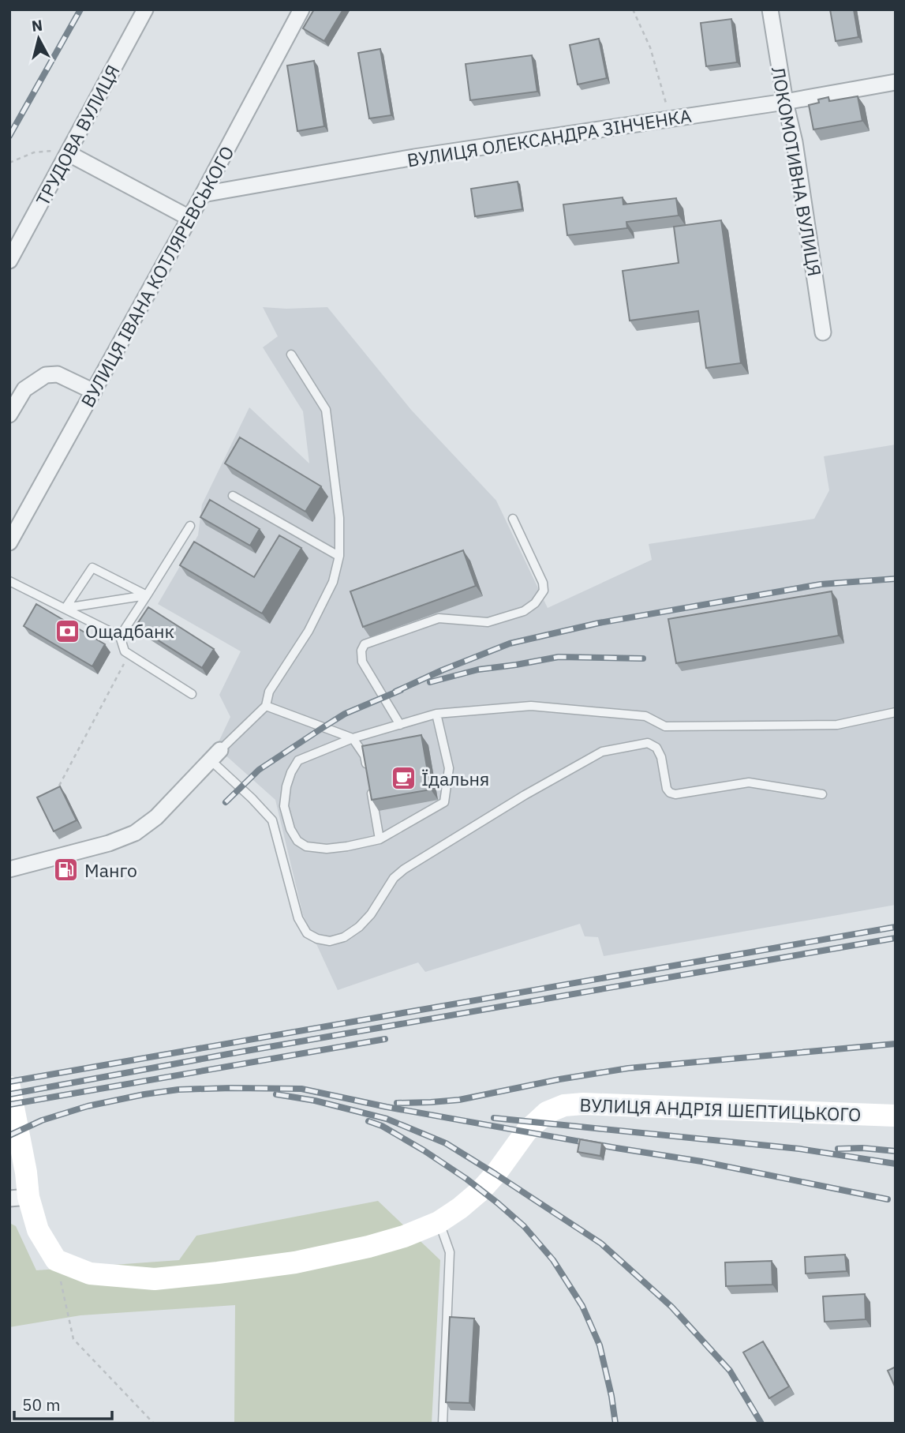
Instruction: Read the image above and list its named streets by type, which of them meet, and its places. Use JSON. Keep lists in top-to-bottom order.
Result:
{
  "streets": {
    "main road": ["ВУЛИЦЯ АНДРІЯ ШЕПТИЦЬКОГО"],
    "street": [
      "ТРУДОВА ВУЛИЦЯ",
      "ВУЛИЦЯ ОЛЕКСАНДРА ЗІНЧЕНКА",
      "ЛОКОМОТИВНА ВУЛИЦЯ",
      "ВУЛИЦЯ ІВАНА КОТЛЯРЕВСЬКОГО"
    ]
  },
  "crossings": [
    ["ВУЛИЦЯ ОЛЕКСАНДРА ЗІНЧЕНКА", "ЛОКОМОТИВНА ВУЛИЦЯ"],
    ["ВУЛИЦЯ ОЛЕКСАНДРА ЗІНЧЕНКА", "ВУЛИЦЯ ІВАНА КОТЛЯРЕВСЬКОГО"]
  ],
  "places": {
    "bank": ["Ощадбанк"],
    "cafe": ["Їдальня"],
    "fuel station": ["Манго"]
  },
  "scale_bar": "50 m",
  "north": "top"
}
